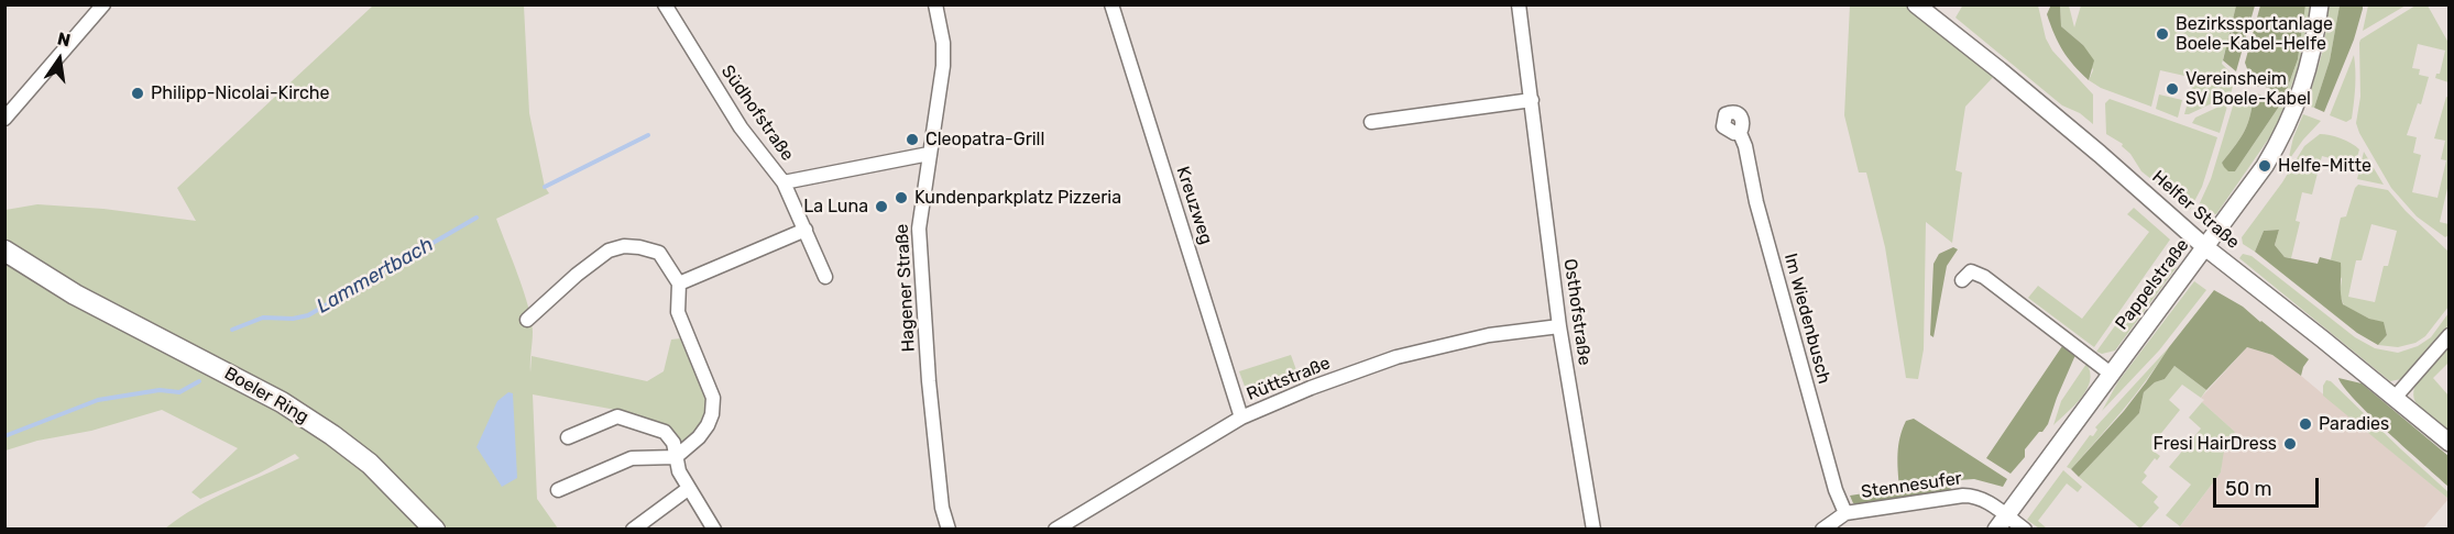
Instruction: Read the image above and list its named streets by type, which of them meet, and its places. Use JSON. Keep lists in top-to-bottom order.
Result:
{
  "streets": {
    "main road": ["Boeler Ring"],
    "street": [
      "Südhofstraße",
      "Kreuzweg",
      "Helfer Straße",
      "Pappelstraße",
      "Hagener Straße",
      "Osthofstraße",
      "Im Wiedenbusch",
      "Rüttstraße",
      "Stennesufer"
    ]
  },
  "crossings": [
    ["Südhofstraße", "Hagener Straße"],
    ["Kreuzweg", "Rüttstraße"],
    ["Helfer Straße", "Pappelstraße"],
    ["Pappelstraße", "Stennesufer"],
    ["Osthofstraße", "Rüttstraße"],
    ["Im Wiedenbusch", "Stennesufer"]
  ],
  "water": ["Lammertbach"],
  "places": [
    "Bezirkssportanlage Boele-Kabel-Helfe",
    "Vereinsheim SV Boele-Kabel",
    "Philipp-Nicolai-Kirche",
    "Cleopatra-Grill",
    "Helfe-Mitte",
    "Kundenparkplatz Pizzeria",
    "La Luna",
    "Paradies",
    "Fresi HairDress"
  ],
  "scale_bar": "50 m",
  "north": "top"
}
